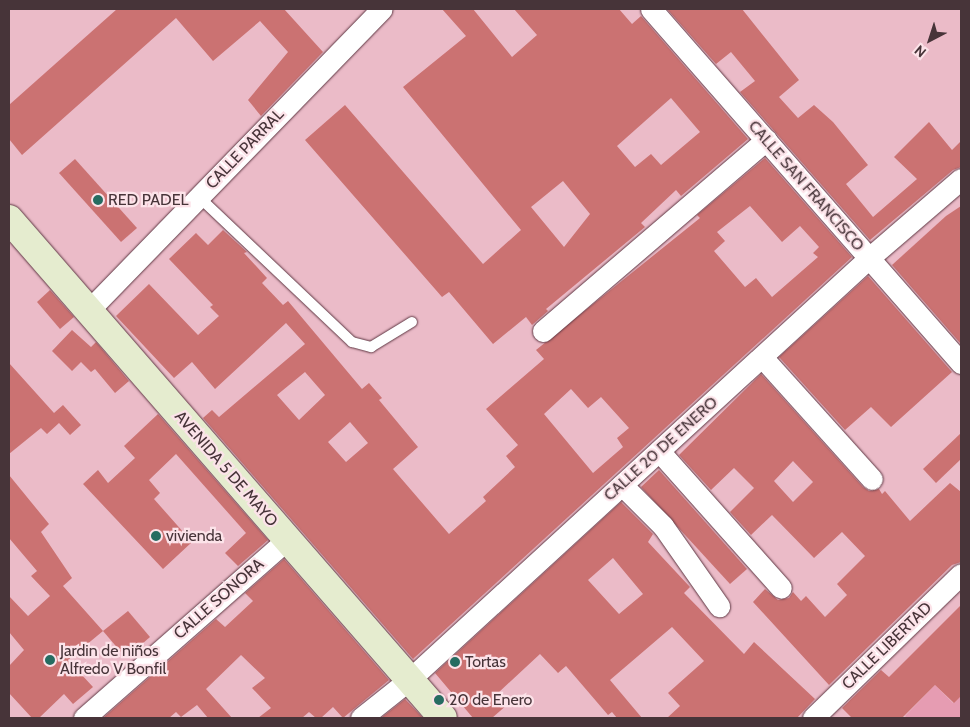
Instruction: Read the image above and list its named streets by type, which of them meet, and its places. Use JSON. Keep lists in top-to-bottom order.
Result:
{
  "streets": {
    "main road": ["AVENIDA 5 DE MAYO"],
    "street": [
      "CALLE PARRAL",
      "CALLE SAN FRANCISCO",
      "CALLE 20 DE ENERO",
      "CALLE SONORA",
      "CALLE LIBERTAD"
    ]
  },
  "crossings": [
    ["CALLE PARRAL", "AVENIDA 5 DE MAYO"],
    ["CALLE SAN FRANCISCO", "CALLE 20 DE ENERO"],
    ["CALLE 20 DE ENERO", "AVENIDA 5 DE MAYO"],
    ["AVENIDA 5 DE MAYO", "CALLE SONORA"]
  ],
  "places": [
    "RED PADEL",
    "vivienda",
    "Jardin de niños Alfredo V Bonfil",
    "Tortas",
    "20 de Enero"
  ],
  "north": "bottom left"
}
